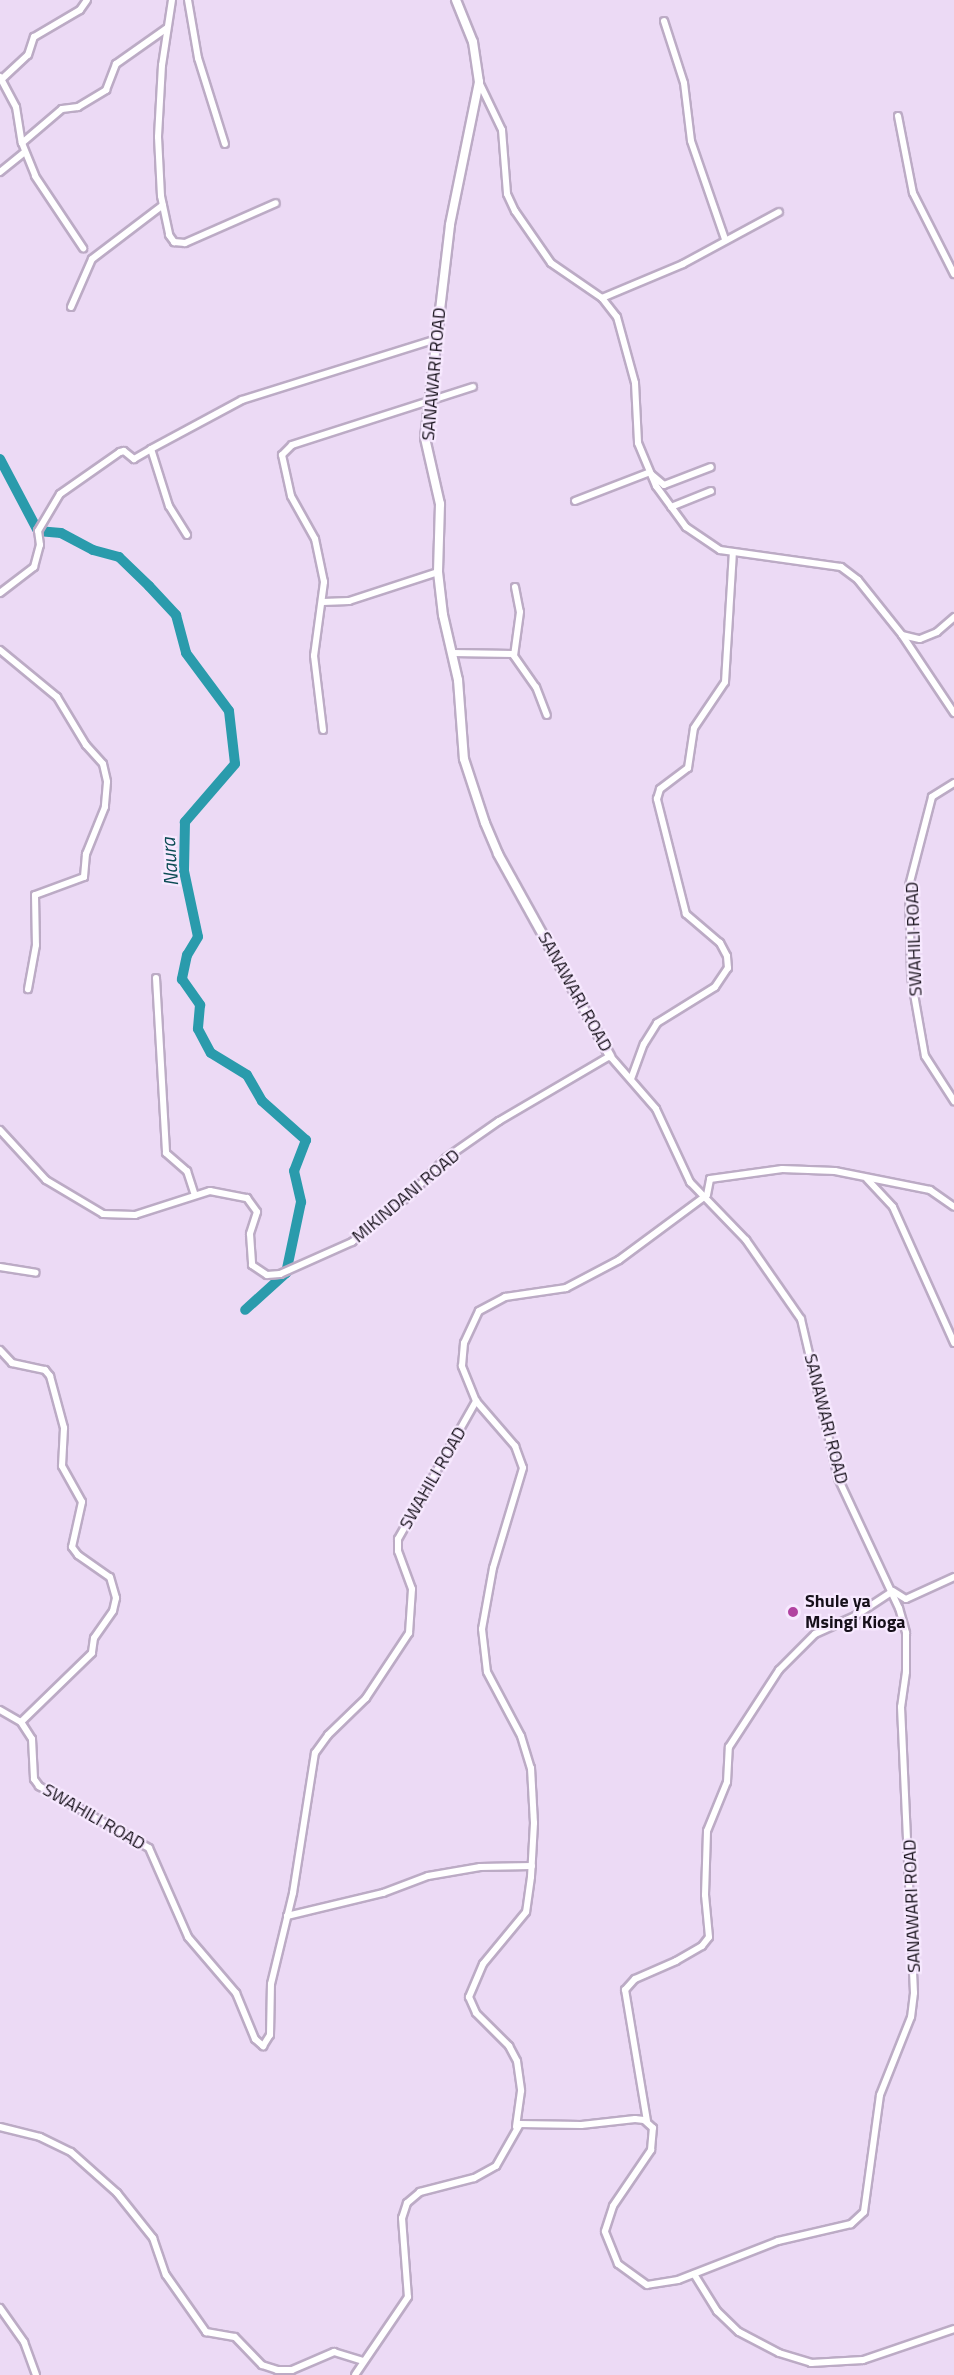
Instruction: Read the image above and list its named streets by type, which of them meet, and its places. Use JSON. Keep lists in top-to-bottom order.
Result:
{
  "streets": {
    "street": ["SANAWARI ROAD", "SWAHILI ROAD", "MIKINDANI ROAD"]
  },
  "crossings": [
    ["SANAWARI ROAD", "MIKINDANI ROAD"]
  ],
  "water": ["Naura"],
  "places": ["Shule ya Msingi Kioga"]
}
